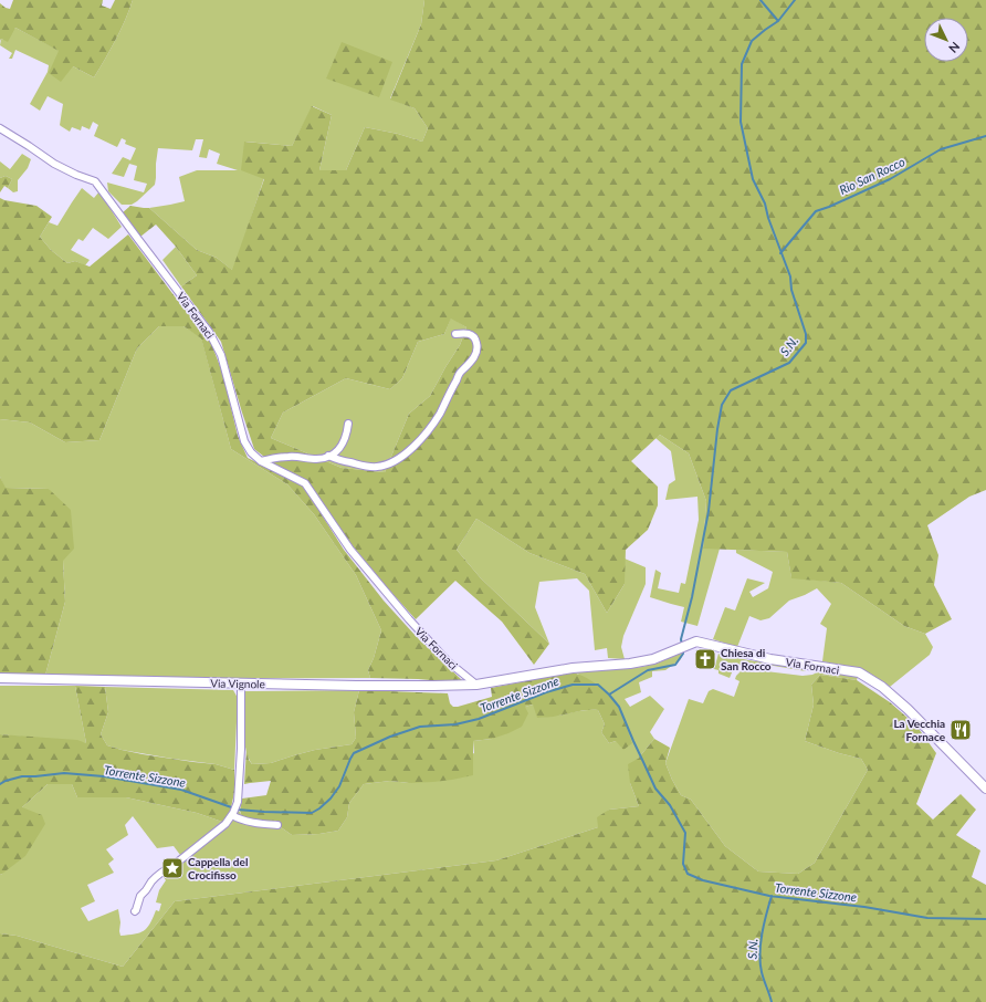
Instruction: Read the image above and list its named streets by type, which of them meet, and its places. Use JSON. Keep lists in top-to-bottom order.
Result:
{
  "streets": {
    "street": ["Via Fornaci", "Via Vignole"]
  },
  "crossings": [
    ["Via Fornaci", "Via Vignole"]
  ],
  "water": ["Rio San Rocco", "S.N.", "Torrente Sizzone"],
  "places": {
    "church": ["Chiesa di San Rocco"],
    "restaurant": ["La Vecchia Fornace"],
    "place": ["Cappella del Crocifisso"]
  },
  "north": "bottom right"
}
